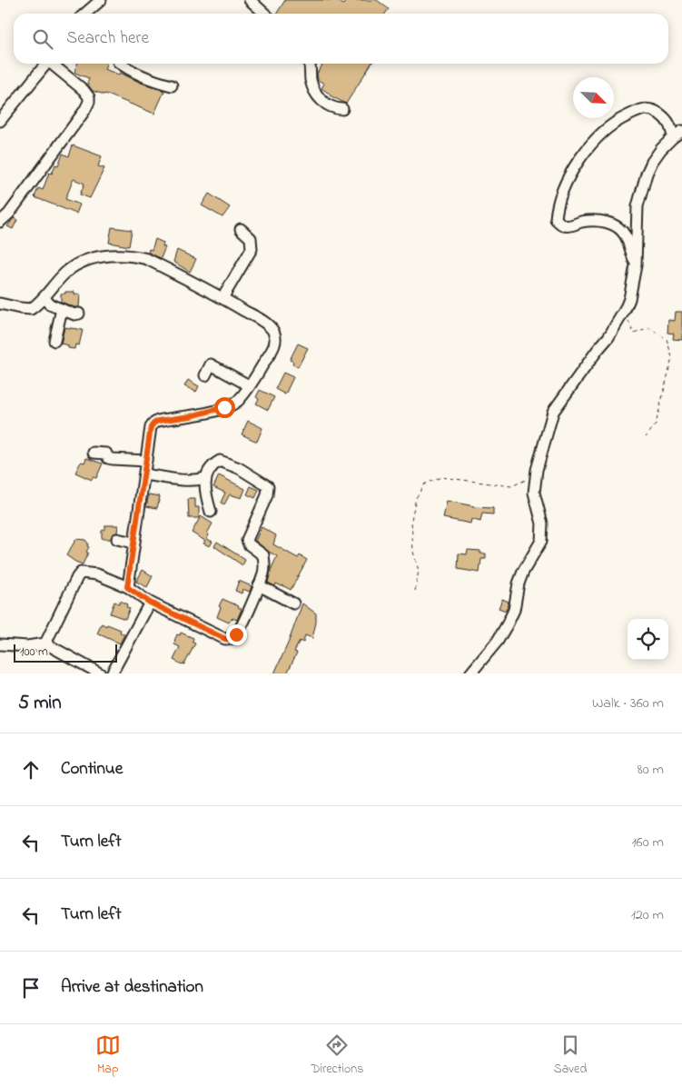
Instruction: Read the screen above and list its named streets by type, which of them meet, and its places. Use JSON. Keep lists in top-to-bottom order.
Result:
{
  "scale_bar": "100 m",
  "north": "bottom right",
  "page": {
    "search": "Search here",
    "scale": "100 m",
    "heading": ["5 min", "Walk · 360 m"],
    "list": [
      ["Continue", "80 m"],
      ["Turn left", "160 m"],
      ["Turn left", "120 m"],
      "Arrive at destination"
    ],
    "nav": ["Map", "Directions", "Saved"]
  }
}
